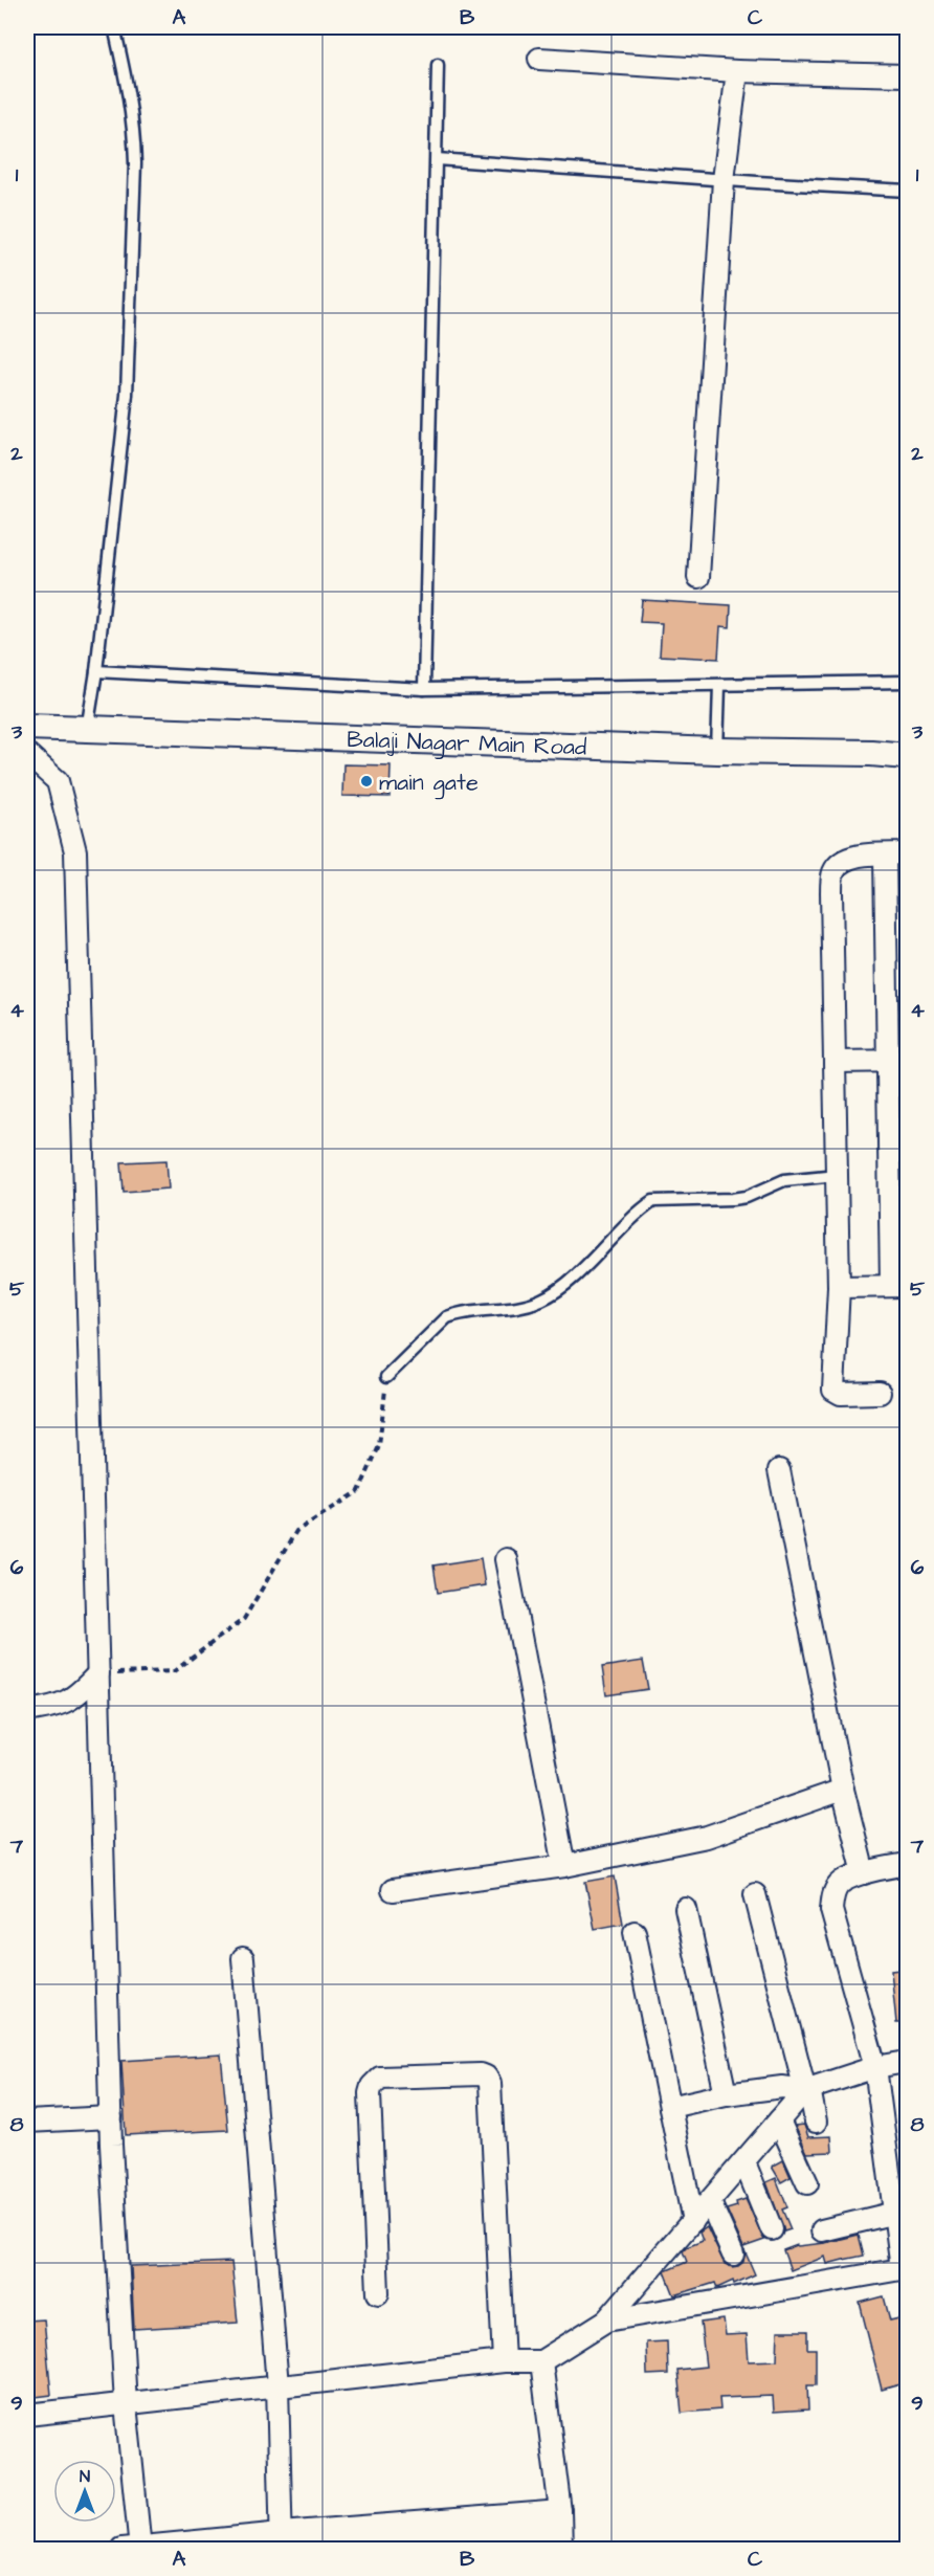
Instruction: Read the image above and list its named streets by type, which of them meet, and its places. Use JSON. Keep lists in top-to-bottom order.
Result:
{
  "streets": {
    "street": ["Balaji Nagar Main Road"]
  },
  "places": ["main gate"],
  "north": "top",
  "grid": {
    "columns": ["A", "B", "C"],
    "rows": [
      "1",
      "2",
      "3",
      "4",
      "5",
      "6",
      "7",
      "8",
      "9"
    ]
  }
}
